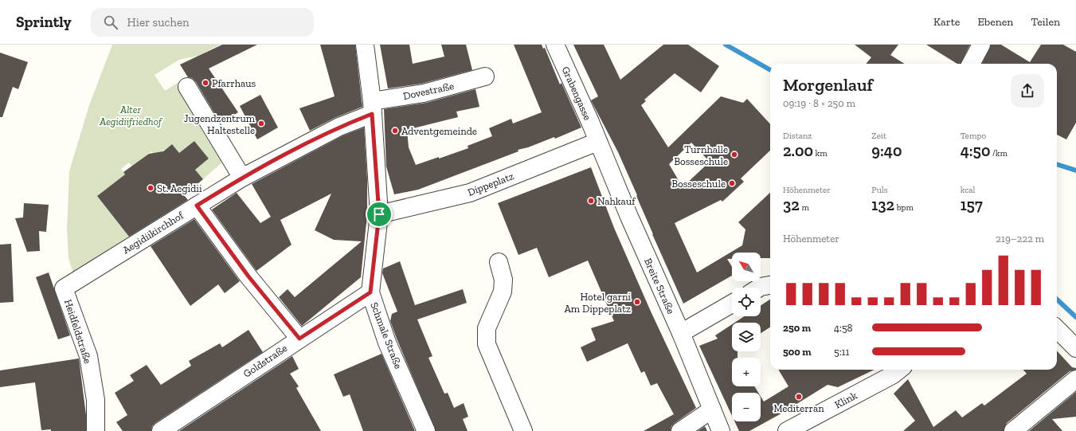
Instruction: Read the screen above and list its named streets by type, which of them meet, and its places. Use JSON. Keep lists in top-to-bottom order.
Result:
{
  "streets": {
    "street": [
      "Dovestraße",
      "Grabengasse",
      "Dippeplatz",
      "Aegidiikirchhof",
      "Breite Straße",
      "Heidfeldstraße",
      "Schmale Straße",
      "Goldstraße",
      "Klink"
    ]
  },
  "crossings": [
    ["Dovestraße", "Aegidiikirchhof"],
    ["Dovestraße", "Schmale Straße"],
    ["Grabengasse", "Dippeplatz"],
    ["Grabengasse", "Breite Straße"],
    ["Dippeplatz", "Breite Straße"],
    ["Dippeplatz", "Schmale Straße"],
    ["Aegidiikirchhof", "Heidfeldstraße"],
    ["Aegidiikirchhof", "Schmale Straße"],
    ["Schmale Straße", "Goldstraße"]
  ],
  "parks": ["Alter Aegidiifriedhof"],
  "places": [
    "Pfarrhaus",
    "Jugendzentrum Haltestelle",
    "Adventgemeinde",
    "Turnhalle Bosseschule",
    "Bosseschule",
    "St. Aegidii",
    "Nahkauf",
    "Hotel garni Am Dippeplatz",
    "Mediterran"
  ],
  "north": "top left",
  "page": {
    "header": "Sprintly",
    "search": "Hier suchen",
    "nav": ["Karte", "Ebenen", "Teilen"],
    "heading": ["Morgenlauf", "09:19 · 8 × 250 m"],
    "stats": [
      ["Distanz", "2.00 km"],
      ["Zeit", "9:40"],
      ["Tempo", "4:50 /km"],
      ["Höhenmeter", "32 m"],
      ["Puls", "132 bpm"],
      ["kcal", "157"]
    ],
    "chart": ["Höhenmeter", "219–222 m"],
    "map_buttons": ["+", "−"],
    "list": [
      {
        "name": "250 m",
        "note": "4:58"
      },
      {
        "name": "500 m",
        "note": "5:11"
      }
    ]
  }
}
